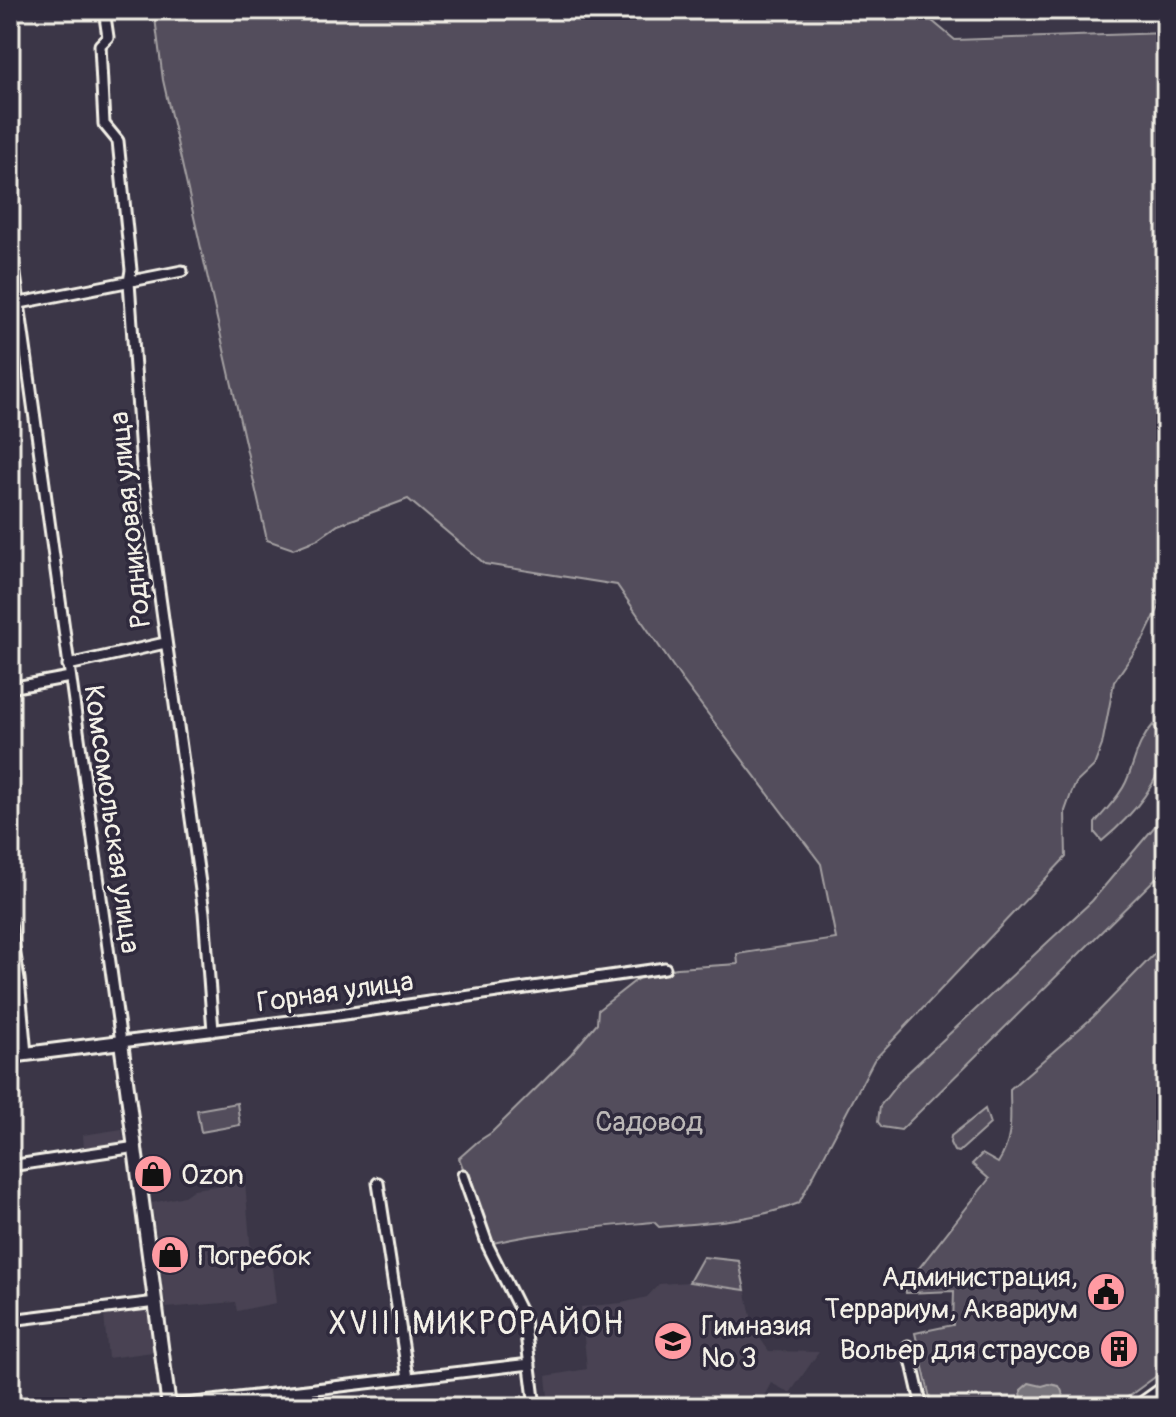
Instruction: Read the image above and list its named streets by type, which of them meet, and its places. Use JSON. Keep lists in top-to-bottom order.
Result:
{
  "streets": {
    "street": ["Родниковая улица", "Комсомольская улица", "Горная улица"]
  },
  "crossings": [
    ["Родниковая улица", "Горная улица"],
    ["Комсомольская улица", "Горная улица"]
  ],
  "districts": ["XVIII МИКРОРАЙОН"],
  "parks": ["Садовод"],
  "places": {
    "shop": ["Ozon", "Погребок"],
    "public building": ["Администрация, Террариум, Аквариум"],
    "school or university": ["Гимназия № 3"],
    "building": ["Вольер для страусов"]
  }
}
